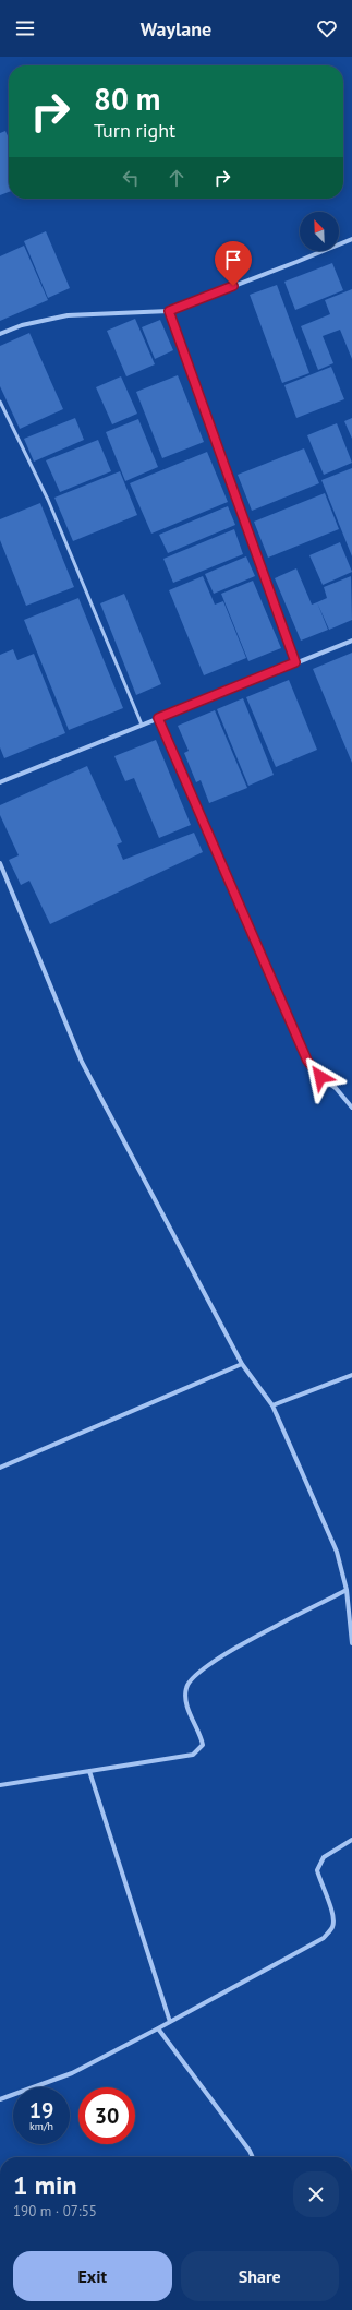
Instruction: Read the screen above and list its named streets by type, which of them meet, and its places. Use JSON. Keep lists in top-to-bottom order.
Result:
{
  "north": "top left",
  "page": {
    "header": "Waylane",
    "turn": ["80 m", "Turn right"],
    "speed": "19 km/h",
    "limit": "30",
    "heading": ["1 min", "190 m · 07:55"],
    "buttons": ["Exit", "Share"]
  }
}
